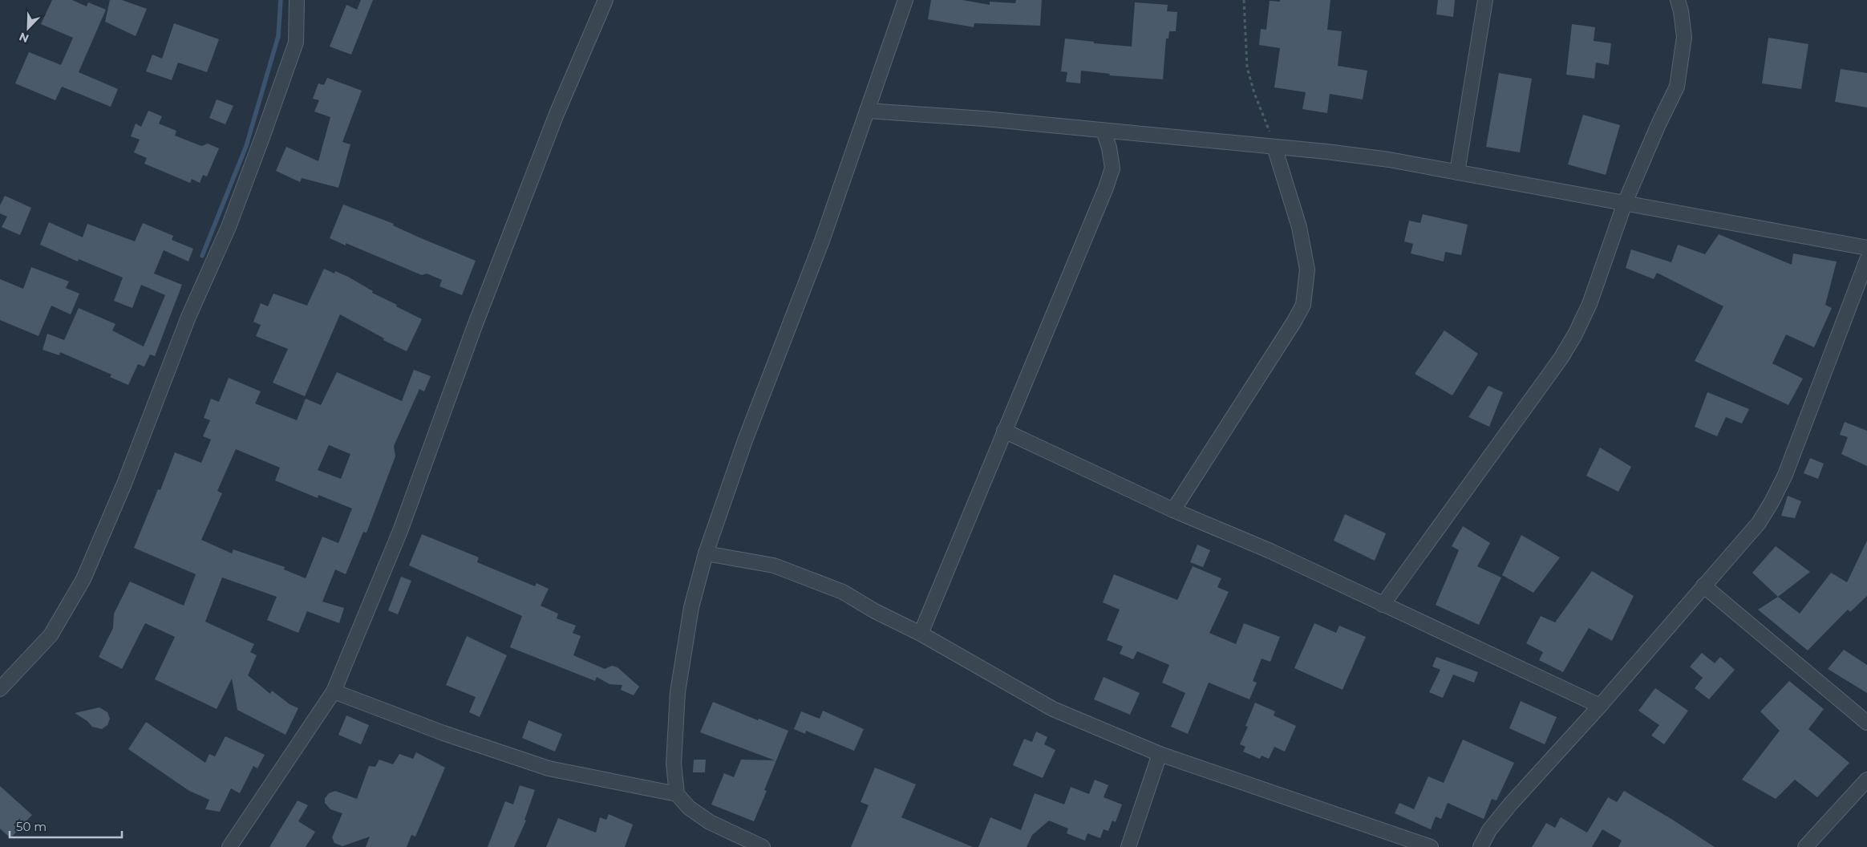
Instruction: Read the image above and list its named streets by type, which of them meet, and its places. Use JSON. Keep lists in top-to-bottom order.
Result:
{
  "scale_bar": "50 m",
  "north": "bottom left"
}
